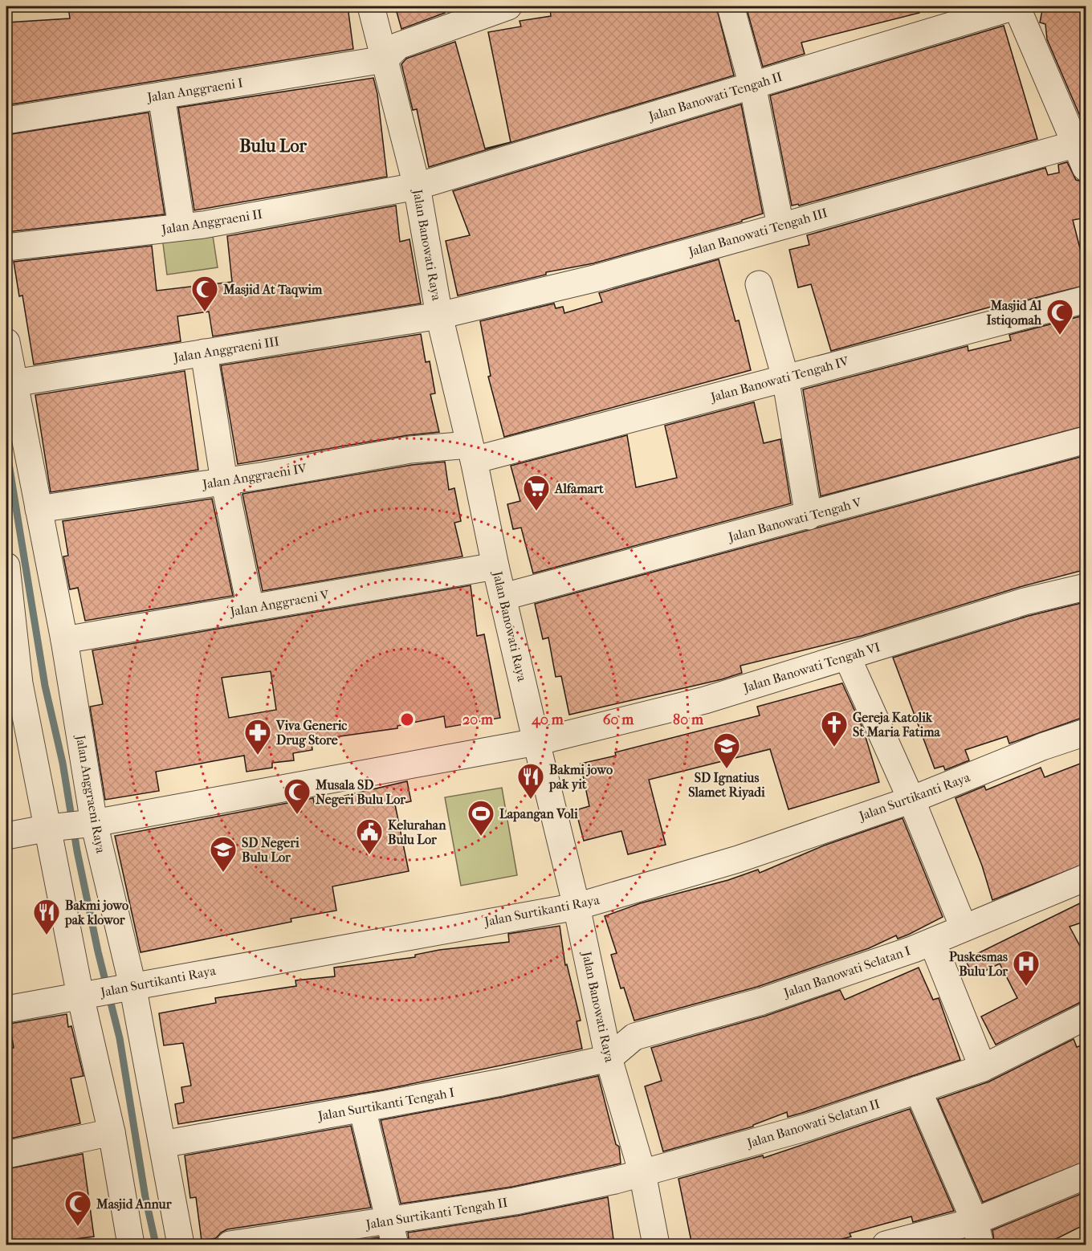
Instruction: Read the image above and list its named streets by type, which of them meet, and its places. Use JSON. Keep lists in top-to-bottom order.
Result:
{
  "streets": {
    "street": [
      "Jalan Anggraeni I",
      "Jalan Banowati Tengah II",
      "Jalan Anggraeni II",
      "Jalan Banowati Tengah III",
      "Jalan Banowati Raya",
      "Jalan Anggraeni III",
      "Jalan Banowati Tengah IV",
      "Jalan Anggraeni IV",
      "Jalan Banowati Tengah V",
      "Jalan Anggraeni V",
      "Jalan Banowati Tengah VI",
      "Jalan Anggraeni Raya",
      "Jalan Surtikanti Raya",
      "Jalan Banowati Selatan I",
      "Jalan Surtikanti Tengah I",
      "Jalan Banowati Selatan II",
      "Jalan Surtikanti Tengah II"
    ]
  },
  "crossings": [
    ["Jalan Anggraeni I", "Jalan Banowati Raya"],
    ["Jalan Banowati Tengah II", "Jalan Anggraeni II"],
    ["Jalan Banowati Tengah II", "Jalan Banowati Raya"],
    ["Jalan Anggraeni II", "Jalan Banowati Raya"],
    ["Jalan Banowati Tengah III", "Jalan Banowati Raya"],
    ["Jalan Banowati Tengah III", "Jalan Anggraeni III"],
    ["Jalan Banowati Raya", "Jalan Anggraeni III"],
    ["Jalan Banowati Raya", "Jalan Banowati Tengah IV"],
    ["Jalan Banowati Raya", "Jalan Anggraeni IV"],
    ["Jalan Banowati Raya", "Jalan Banowati Tengah V"],
    ["Jalan Banowati Raya", "Jalan Anggraeni V"],
    ["Jalan Banowati Raya", "Jalan Banowati Tengah VI"],
    ["Jalan Banowati Raya", "Jalan Surtikanti Raya"],
    ["Jalan Banowati Raya", "Jalan Banowati Selatan I"],
    ["Jalan Banowati Raya", "Jalan Surtikanti Tengah I"],
    ["Jalan Banowati Raya", "Jalan Banowati Selatan II"],
    ["Jalan Banowati Raya", "Jalan Surtikanti Tengah II"],
    ["Jalan Anggraeni III", "Jalan Anggraeni Raya"],
    ["Jalan Banowati Tengah IV", "Jalan Anggraeni IV"],
    ["Jalan Anggraeni IV", "Jalan Anggraeni Raya"],
    ["Jalan Anggraeni V", "Jalan Anggraeni Raya"],
    ["Jalan Anggraeni Raya", "Jalan Surtikanti Raya"],
    ["Jalan Anggraeni Raya", "Jalan Surtikanti Tengah I"],
    ["Jalan Banowati Selatan I", "Jalan Surtikanti Tengah I"],
    ["Jalan Banowati Selatan II", "Jalan Surtikanti Tengah II"]
  ],
  "districts": ["Bulu Lor"],
  "places": {
    "mosque": [
      "Masjid At Taqwim",
      "Masjid Al Istiqomah",
      "Musala SD Negeri Bulu Lor",
      "Masjid Annur"
    ],
    "supermarket": ["Alfamart"],
    "church": ["Gereja Katolik St Maria Fatima"],
    "pharmacy": ["Viva Generic Drug Store"],
    "school or university": ["SD Ignatius Slamet Riyadi", "SD Negeri Bulu Lor"],
    "restaurant": ["Bakmi jowo pak yit", "Bakmi jowo pak klowor"],
    "sports": ["Lapangan Voli"],
    "public building": ["Kelurahan Bulu Lor"],
    "hospital": ["Puskesmas Bulu Lor"]
  },
  "rings": [
    "20 m",
    "40 m",
    "60 m",
    "80 m"
  ]
}
